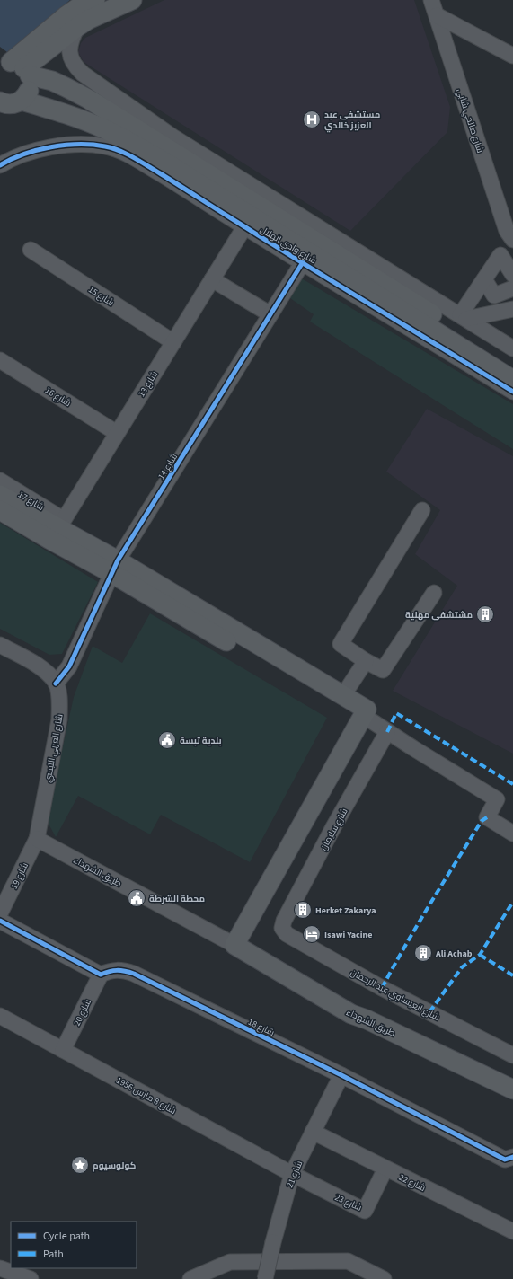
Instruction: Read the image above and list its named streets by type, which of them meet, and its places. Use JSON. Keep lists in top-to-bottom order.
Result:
{
  "streets": {
    "main road": ["شارع وادي الهلال", "طريق الشهداء"],
    "street": [
      "شارع صالحي شابي",
      "شارع 15",
      "شارع 13",
      "شارع 16",
      "شارع 14",
      "شارع 17",
      "شارع العربي التبسي",
      "شارع سليمان",
      "شارع 19",
      "شارع العيساوي عبد الرحمان",
      "شارع 20",
      "شارع 18",
      "شارع 8 مارس 1956",
      "شارع 21",
      "شارع 22",
      "شارع 23"
    ]
  },
  "crossings": [
    ["شارع وادي الهلال", "شارع 13"],
    ["شارع وادي الهلال", "شارع 14"],
    ["شارع 15", "شارع 13"],
    ["شارع 13", "شارع 16"],
    ["شارع 13", "شارع 17"],
    ["شارع 14", "شارع العربي التبسي"],
    ["شارع العربي التبسي", "طريق الشهداء"],
    ["شارع العربي التبسي", "شارع 19"],
    ["شارع سليمان", "شارع العيساوي عبد الرحمان"],
    ["طريق الشهداء", "شارع 19"],
    ["شارع 20", "شارع 18"],
    ["شارع 20", "شارع 8 مارس 1956"],
    ["شارع 18", "شارع 21"],
    ["شارع 8 مارس 1956", "شارع 21"],
    ["شارع 8 مارس 1956", "شارع 23"],
    ["شارع 21", "شارع 22"],
    ["شارع 21", "شارع 23"],
    ["شارع 22", "شارع 23"]
  ],
  "places": {
    "hospital": ["مستشفى عبد العزبز خالدي"],
    "building": ["مشتشفى مهنية", "Herket Zakarya", "Ali Achab"],
    "public building": ["بلدية تبسة", "محطة الشرطة"],
    "hotel": ["Isawi Yacine"],
    "place": ["كولوسيوم"]
  },
  "legend": ["Cycle path", "Path"]
}
